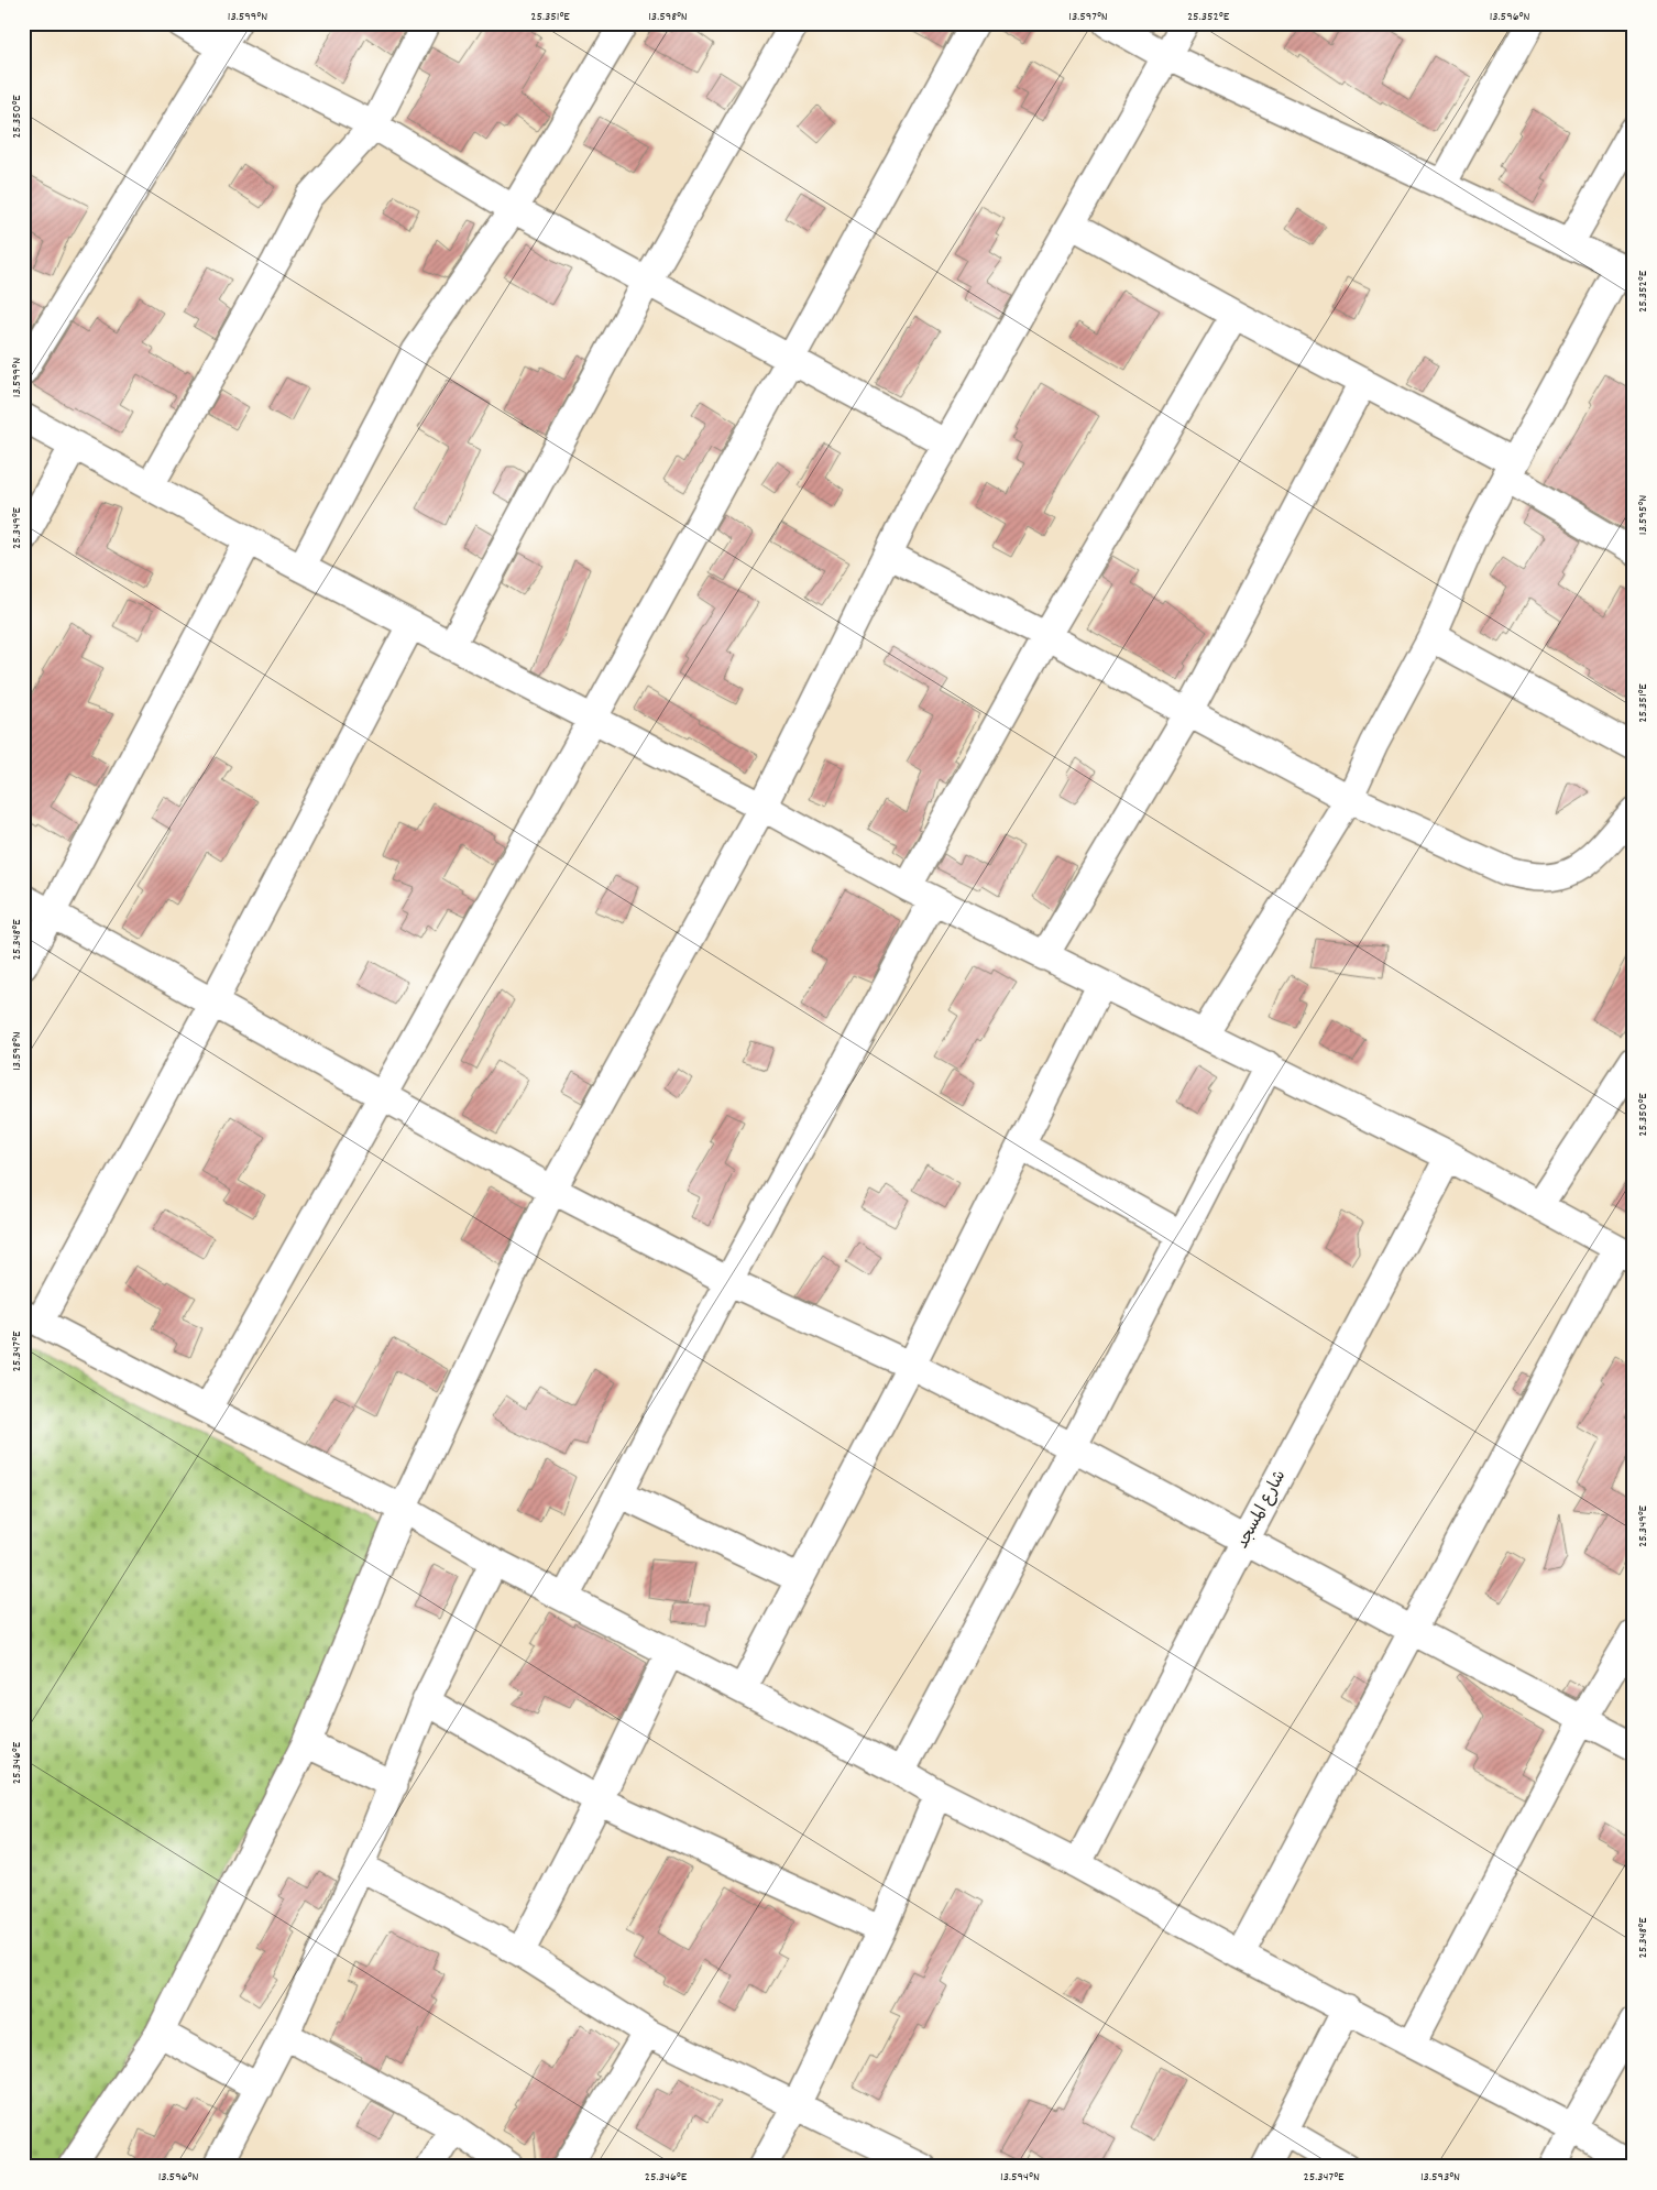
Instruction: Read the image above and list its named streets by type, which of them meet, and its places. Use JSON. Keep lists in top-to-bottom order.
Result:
{
  "streets": {
    "street": ["شارع المسجد"]
  },
  "coordinates": [
    "13.599°N",
    "25.351°E",
    "13.598°N",
    "13.597°N",
    "25.352°E",
    "13.596°N",
    "25.350°E",
    "13.595°N",
    "25.349°E",
    "25.348°E",
    "25.347°E",
    "25.346°E",
    "13.594°N",
    "13.593°N"
  ]
}
